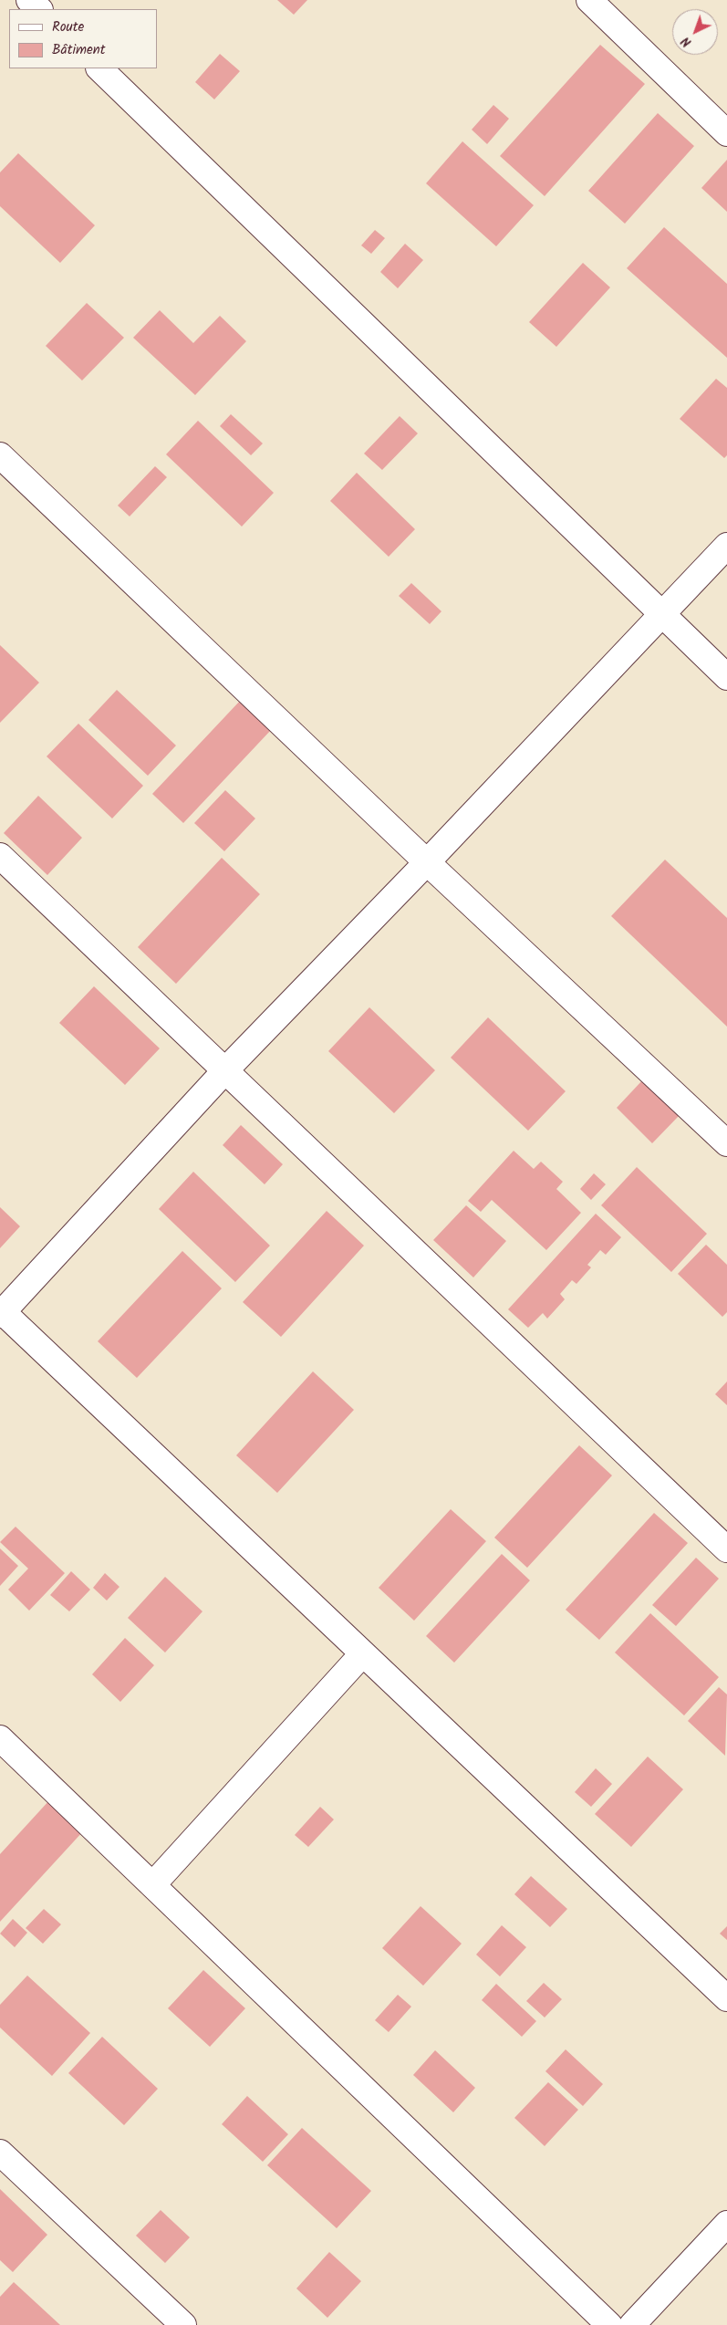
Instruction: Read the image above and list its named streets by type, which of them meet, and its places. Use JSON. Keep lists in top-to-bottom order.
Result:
{
  "legend": ["Route", "Bâtiment"],
  "north": "bottom left"
}
